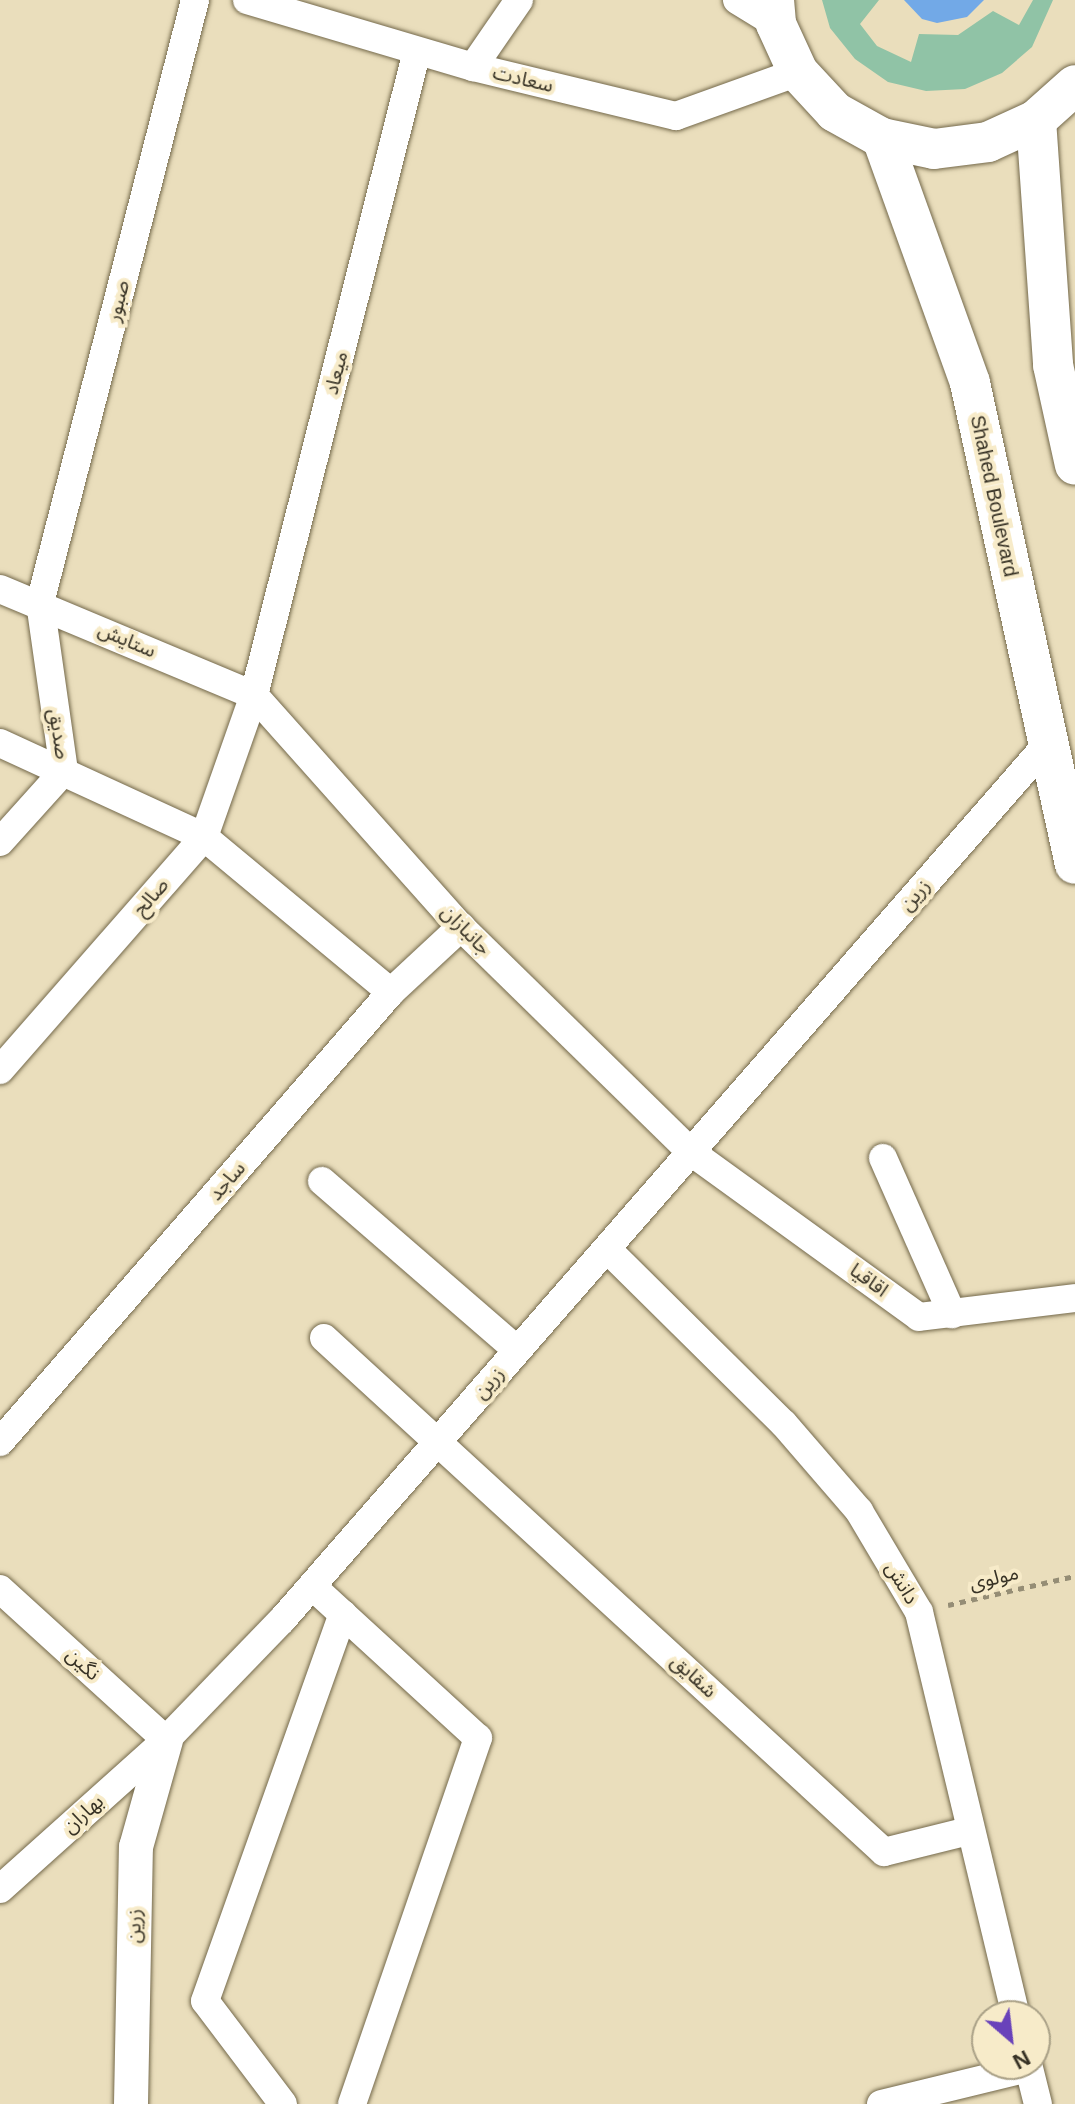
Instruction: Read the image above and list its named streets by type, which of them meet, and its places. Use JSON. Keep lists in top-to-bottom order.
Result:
{
  "streets": {
    "main road": ["Shahed Boulevard"],
    "street": [
      "سعادت",
      "صبور",
      "میعاد",
      "ستایش",
      "صدیق",
      "زرین",
      "صالح",
      "جانبازان",
      "ساجد",
      "اقاقیا",
      "دانش",
      "نگین",
      "شقایق",
      "بهاران"
    ],
    "path": ["مولوی"]
  },
  "crossings": [
    ["سعادت", "میعاد"],
    ["صبور", "ستایش"],
    ["صبور", "صدیق"],
    ["میعاد", "ستایش"],
    ["میعاد", "صالح"],
    ["میعاد", "جانبازان"],
    ["Shahed Boulevard", "زرین"],
    ["ستایش", "صدیق"],
    ["ستایش", "صالح"],
    ["ستایش", "جانبازان"],
    ["زرین", "جانبازان"],
    ["زرین", "اقاقیا"],
    ["زرین", "دانش"],
    ["زرین", "نگین"],
    ["زرین", "شقایق"],
    ["زرین", "بهاران"],
    ["صالح", "جانبازان"],
    ["جانبازان", "ساجد"],
    ["جانبازان", "اقاقیا"],
    ["مولوی", "دانش"],
    ["دانش", "شقایق"],
    ["نگین", "بهاران"]
  ],
  "north": "bottom right"
}
